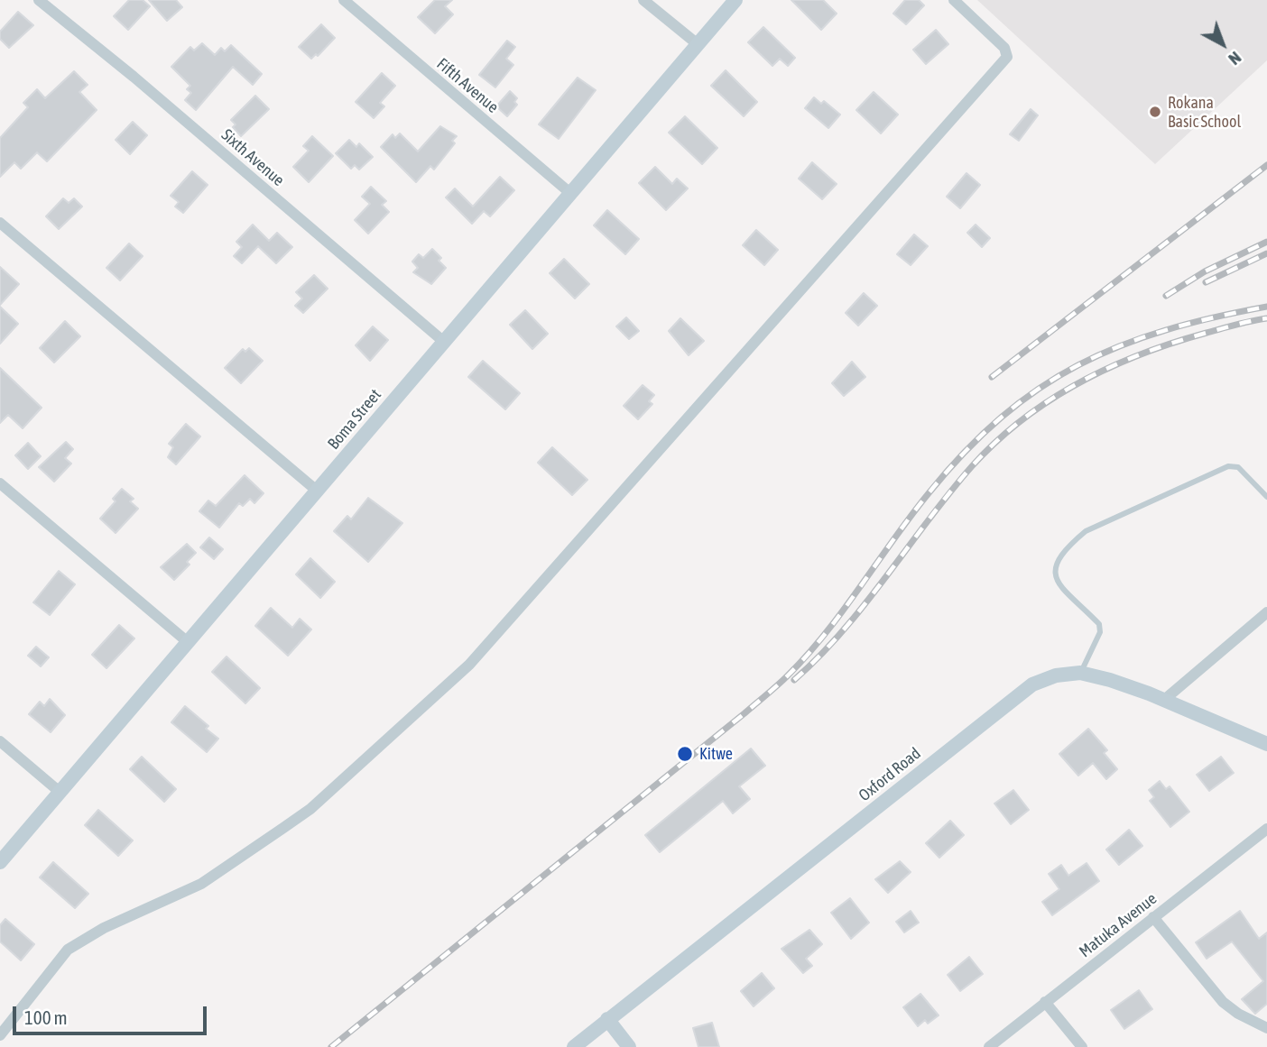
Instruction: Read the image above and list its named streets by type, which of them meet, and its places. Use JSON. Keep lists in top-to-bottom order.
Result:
{
  "streets": {
    "street": [
      "Fifth Avenue",
      "Sixth Avenue",
      "Boma Street",
      "Oxford Road",
      "Matuka Avenue"
    ]
  },
  "crossings": [
    ["Fifth Avenue", "Boma Street"],
    ["Sixth Avenue", "Boma Street"]
  ],
  "places": ["Rokana Basic School", "Kitwe"],
  "scale_bar": "100 m",
  "north": "bottom right"
}
